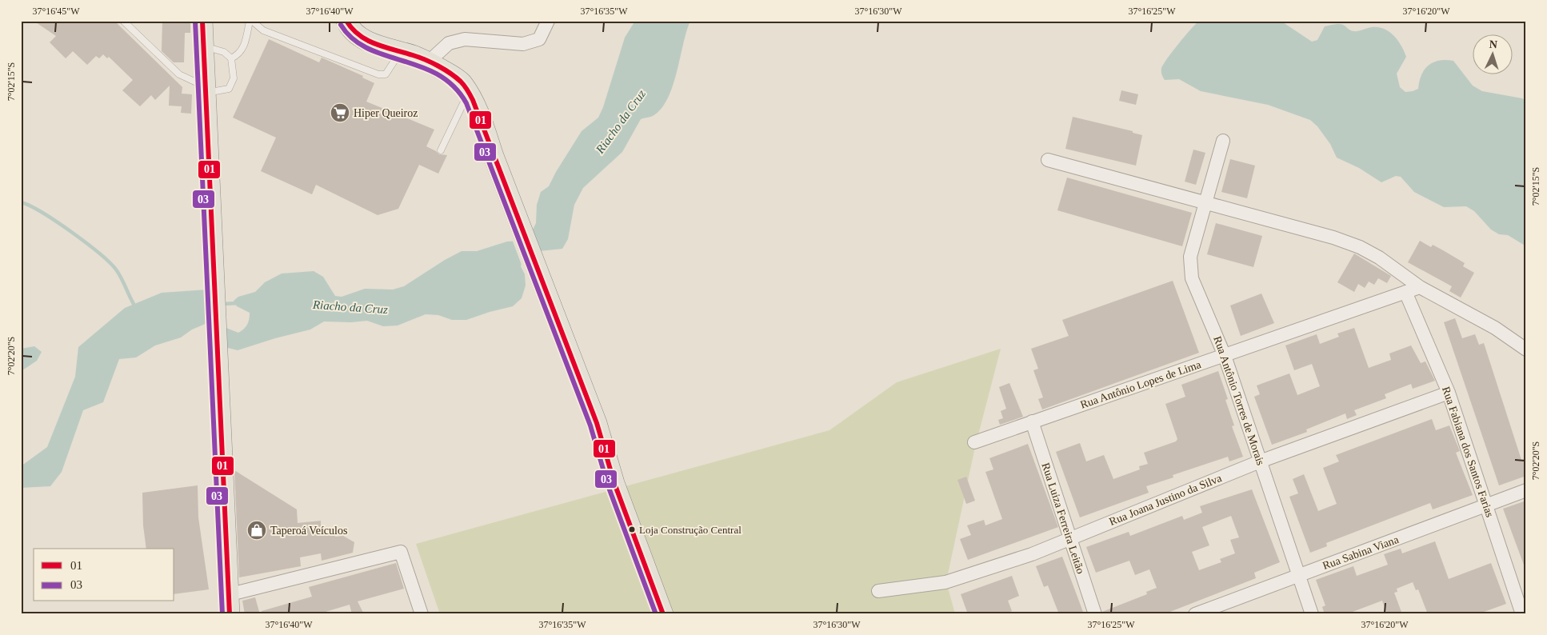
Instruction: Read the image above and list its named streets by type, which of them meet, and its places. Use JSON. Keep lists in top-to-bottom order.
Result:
{
  "streets": {
    "street": [
      "Rua Antônio Lopes de Lima",
      "Rua Antônio Torres de Morais",
      "Rua Fabiana dos Santos Farias",
      "Rua Joana Justino da Silva",
      "Rua Luiza Ferreira Leitão",
      "Rua Sabina Viana"
    ]
  },
  "crossings": [
    ["Rua Antônio Lopes de Lima", "Rua Antônio Torres de Morais"],
    ["Rua Antônio Lopes de Lima", "Rua Fabiana dos Santos Farias"],
    ["Rua Antônio Lopes de Lima", "Rua Luiza Ferreira Leitão"],
    ["Rua Antônio Torres de Morais", "Rua Joana Justino da Silva"],
    ["Rua Antônio Torres de Morais", "Rua Sabina Viana"],
    ["Rua Fabiana dos Santos Farias", "Rua Joana Justino da Silva"],
    ["Rua Fabiana dos Santos Farias", "Rua Sabina Viana"],
    ["Rua Joana Justino da Silva", "Rua Luiza Ferreira Leitão"]
  ],
  "water": ["Riacho da Cruz"],
  "places": {
    "supermarket": ["Hiper Queiroz"],
    "other": ["Loja Construção Central"],
    "shop": ["Taperoá Veículos"]
  },
  "lines": ["transit line 01", "transit line 03"],
  "legend": ["01", "03"],
  "north": "top",
  "coordinates": [
    "37°16'45\"W",
    "37°16'40\"W",
    "37°16'35\"W",
    "37°16'30\"W",
    "37°16'25\"W",
    "37°16'20\"W",
    "7°02'15\"S",
    "7°02'20\"S"
  ]
}
